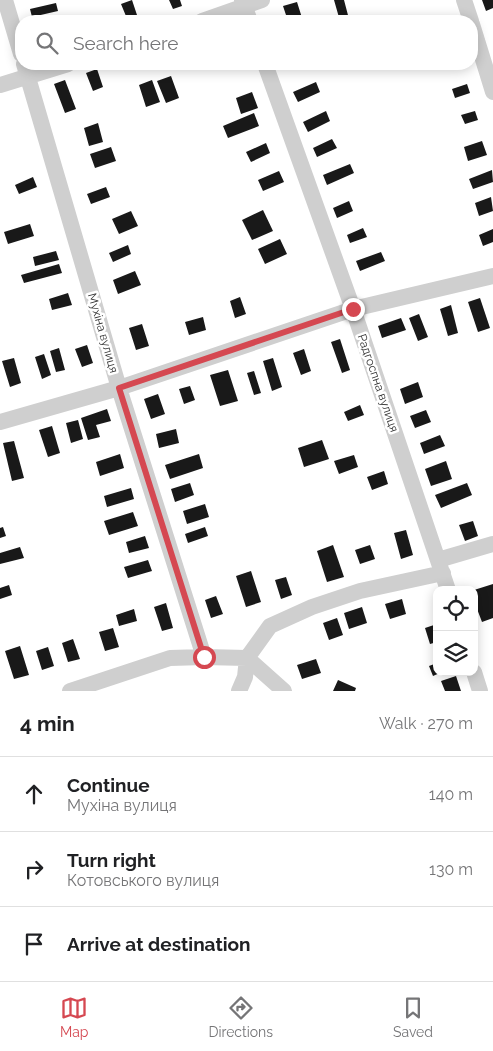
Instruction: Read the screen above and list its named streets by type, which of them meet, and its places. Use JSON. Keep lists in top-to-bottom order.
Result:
{
  "streets": {
    "street": ["Мухіна вулиця", "Радгоспна вулиця"]
  },
  "page": {
    "search": "Search here",
    "heading": ["4 min", "Walk · 270 m"],
    "list": [
      ["Continue", "Мухіна вулиця", "140 m"],
      ["Turn right", "Котовського вулиця", "130 m"],
      "Arrive at destination"
    ],
    "nav": ["Map", "Directions", "Saved"]
  }
}
